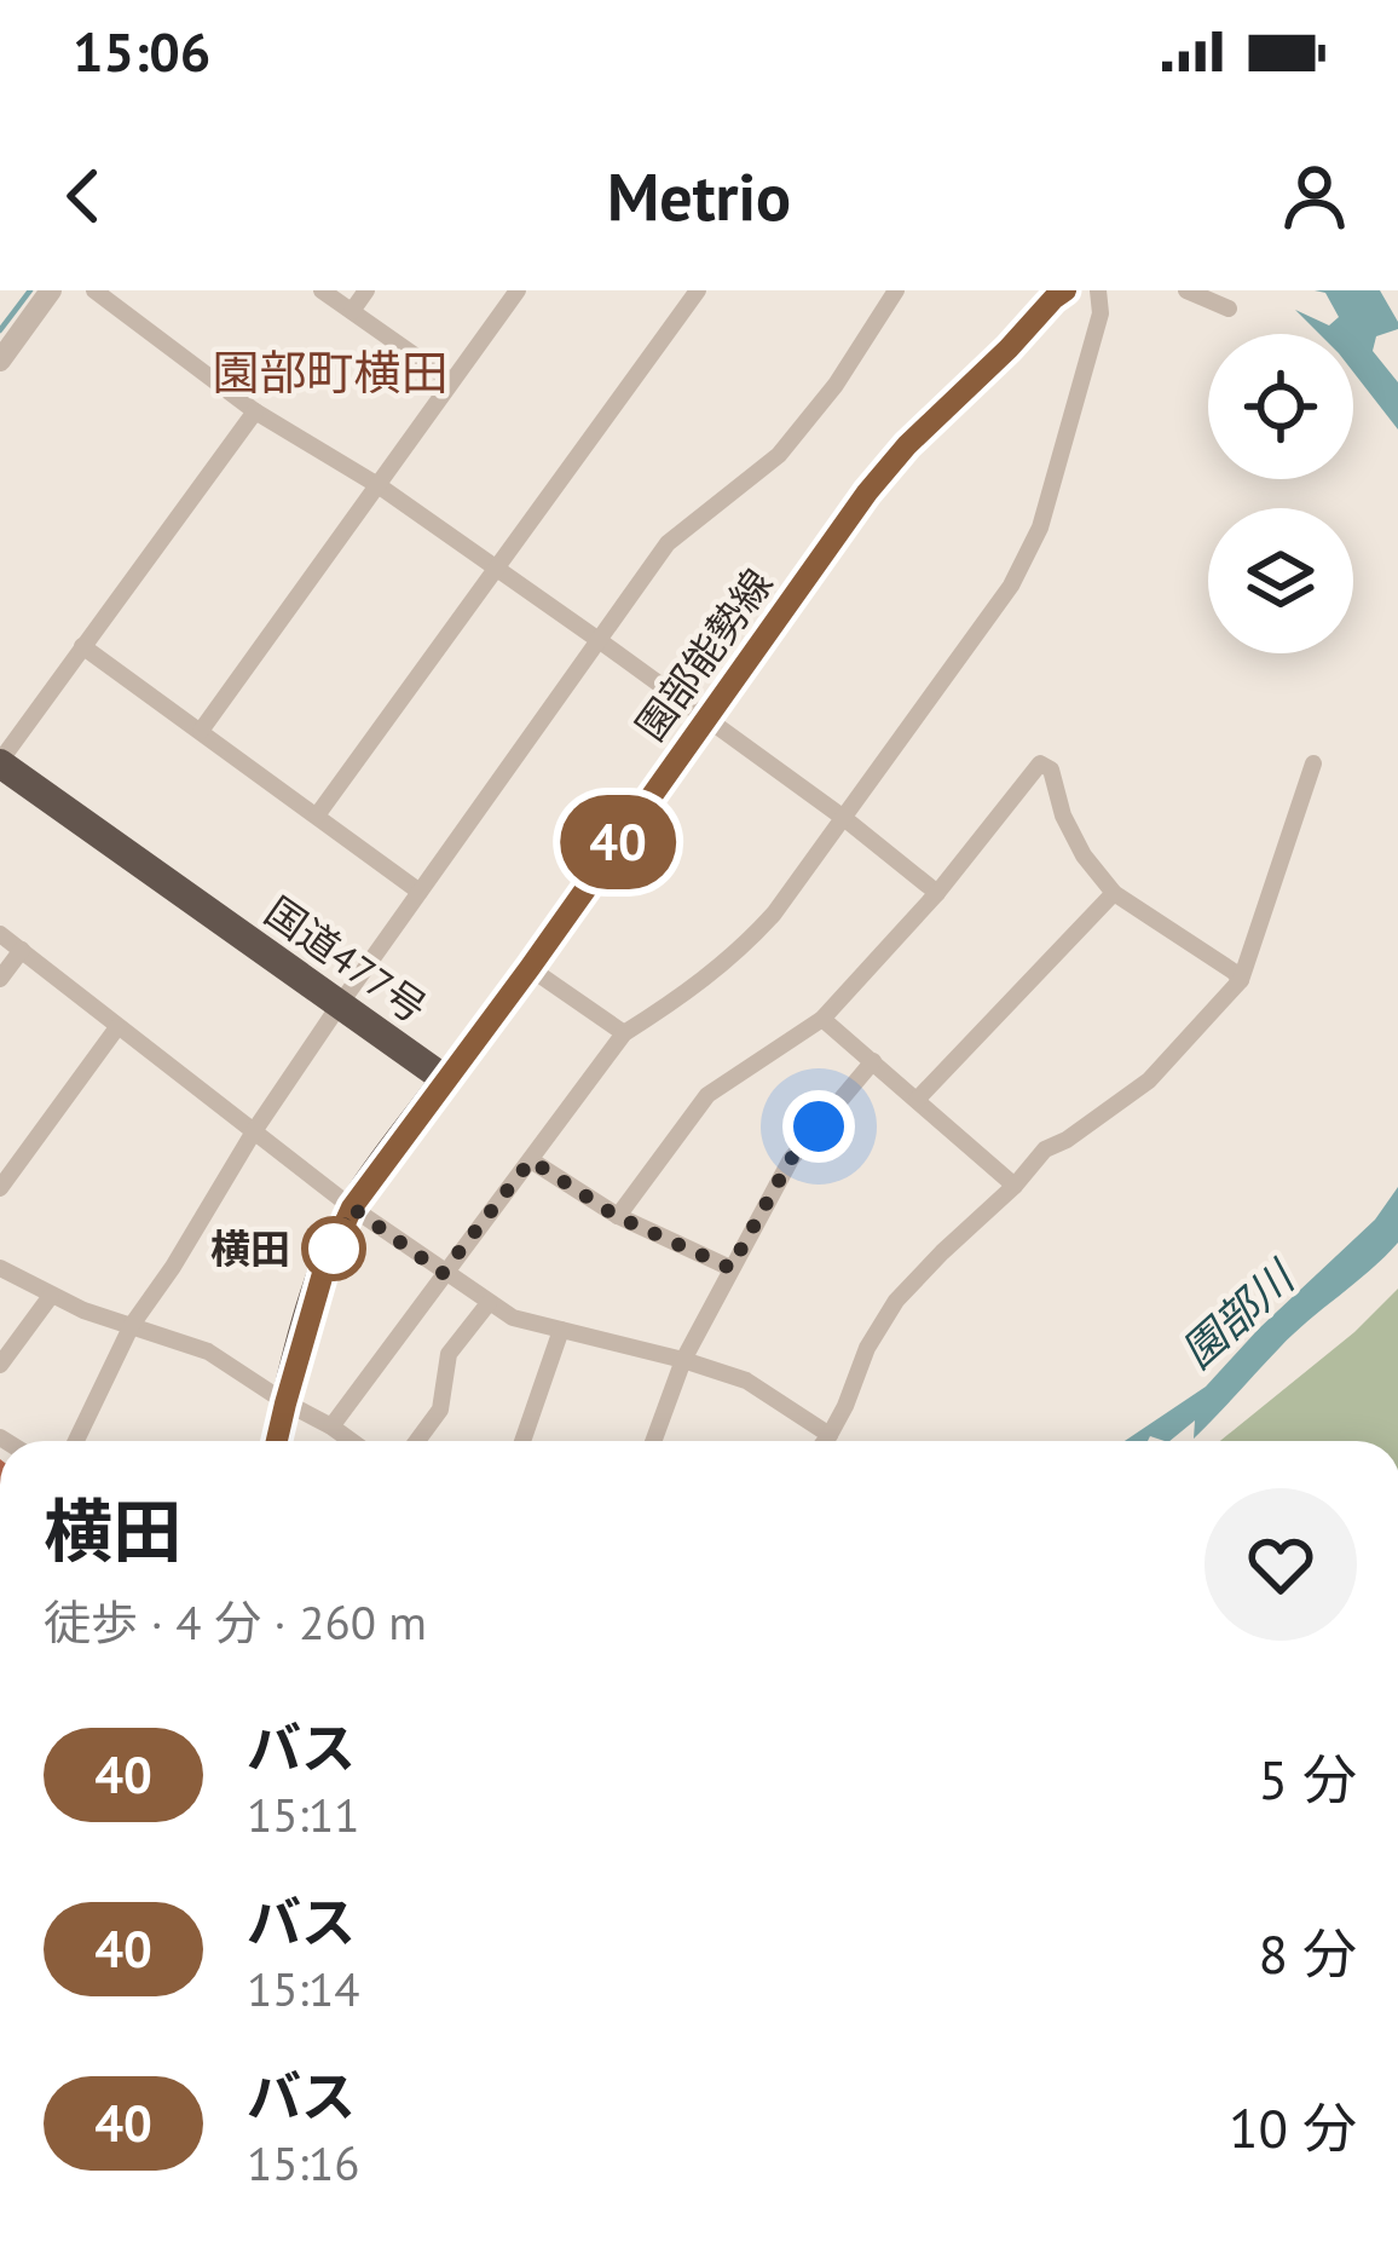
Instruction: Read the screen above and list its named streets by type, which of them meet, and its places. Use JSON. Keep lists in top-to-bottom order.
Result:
{
  "streets": {
    "highway": ["国道477号"],
    "main road": ["園部能勢線"]
  },
  "crossings": [
    ["園部能勢線", "国道477号"]
  ],
  "districts": ["園部町横田"],
  "water": ["園部川"],
  "places": ["横田"],
  "lines": ["bus line 40"],
  "page": {
    "status": "15:06",
    "header": "Metrio",
    "on_map": "40",
    "heading": ["横田", "徒歩 · 4 分 · 260 m"],
    "list": [
      {
        "mark": "40",
        "name": "バス",
        "note": "15:11",
        "value": "5 分"
      },
      {
        "mark": "40",
        "name": "バス",
        "note": "15:14",
        "value": "8 分"
      },
      {
        "mark": "40",
        "name": "バス",
        "note": "15:16",
        "value": "10 分"
      }
    ]
  }
}
